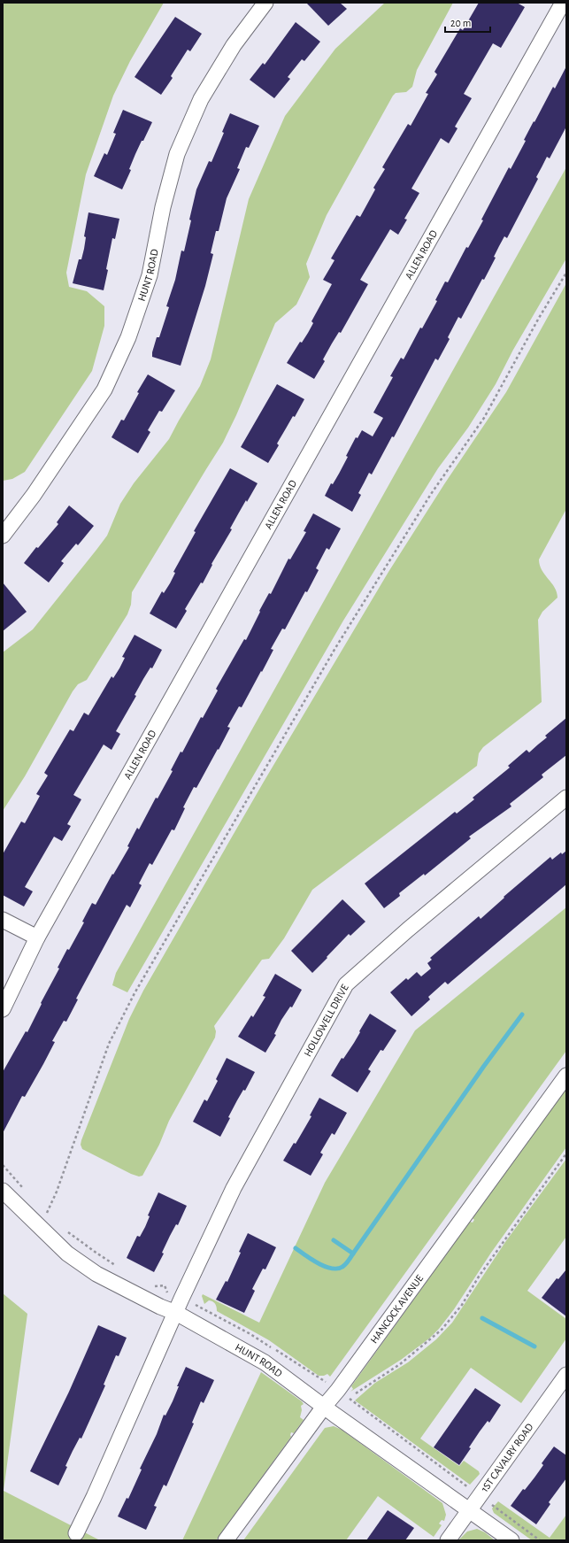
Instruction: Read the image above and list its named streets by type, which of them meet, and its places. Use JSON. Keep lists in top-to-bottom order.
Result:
{
  "streets": {
    "street": [
      "ALLEN ROAD",
      "HUNT ROAD",
      "HOLLOWELL DRIVE",
      "HANCOCK AVENUE",
      "1ST CAVALRY ROAD"
    ]
  },
  "crossings": [
    ["HUNT ROAD", "HOLLOWELL DRIVE"],
    ["HUNT ROAD", "HANCOCK AVENUE"],
    ["HUNT ROAD", "1ST CAVALRY ROAD"]
  ],
  "scale_bar": "20 m"
}
